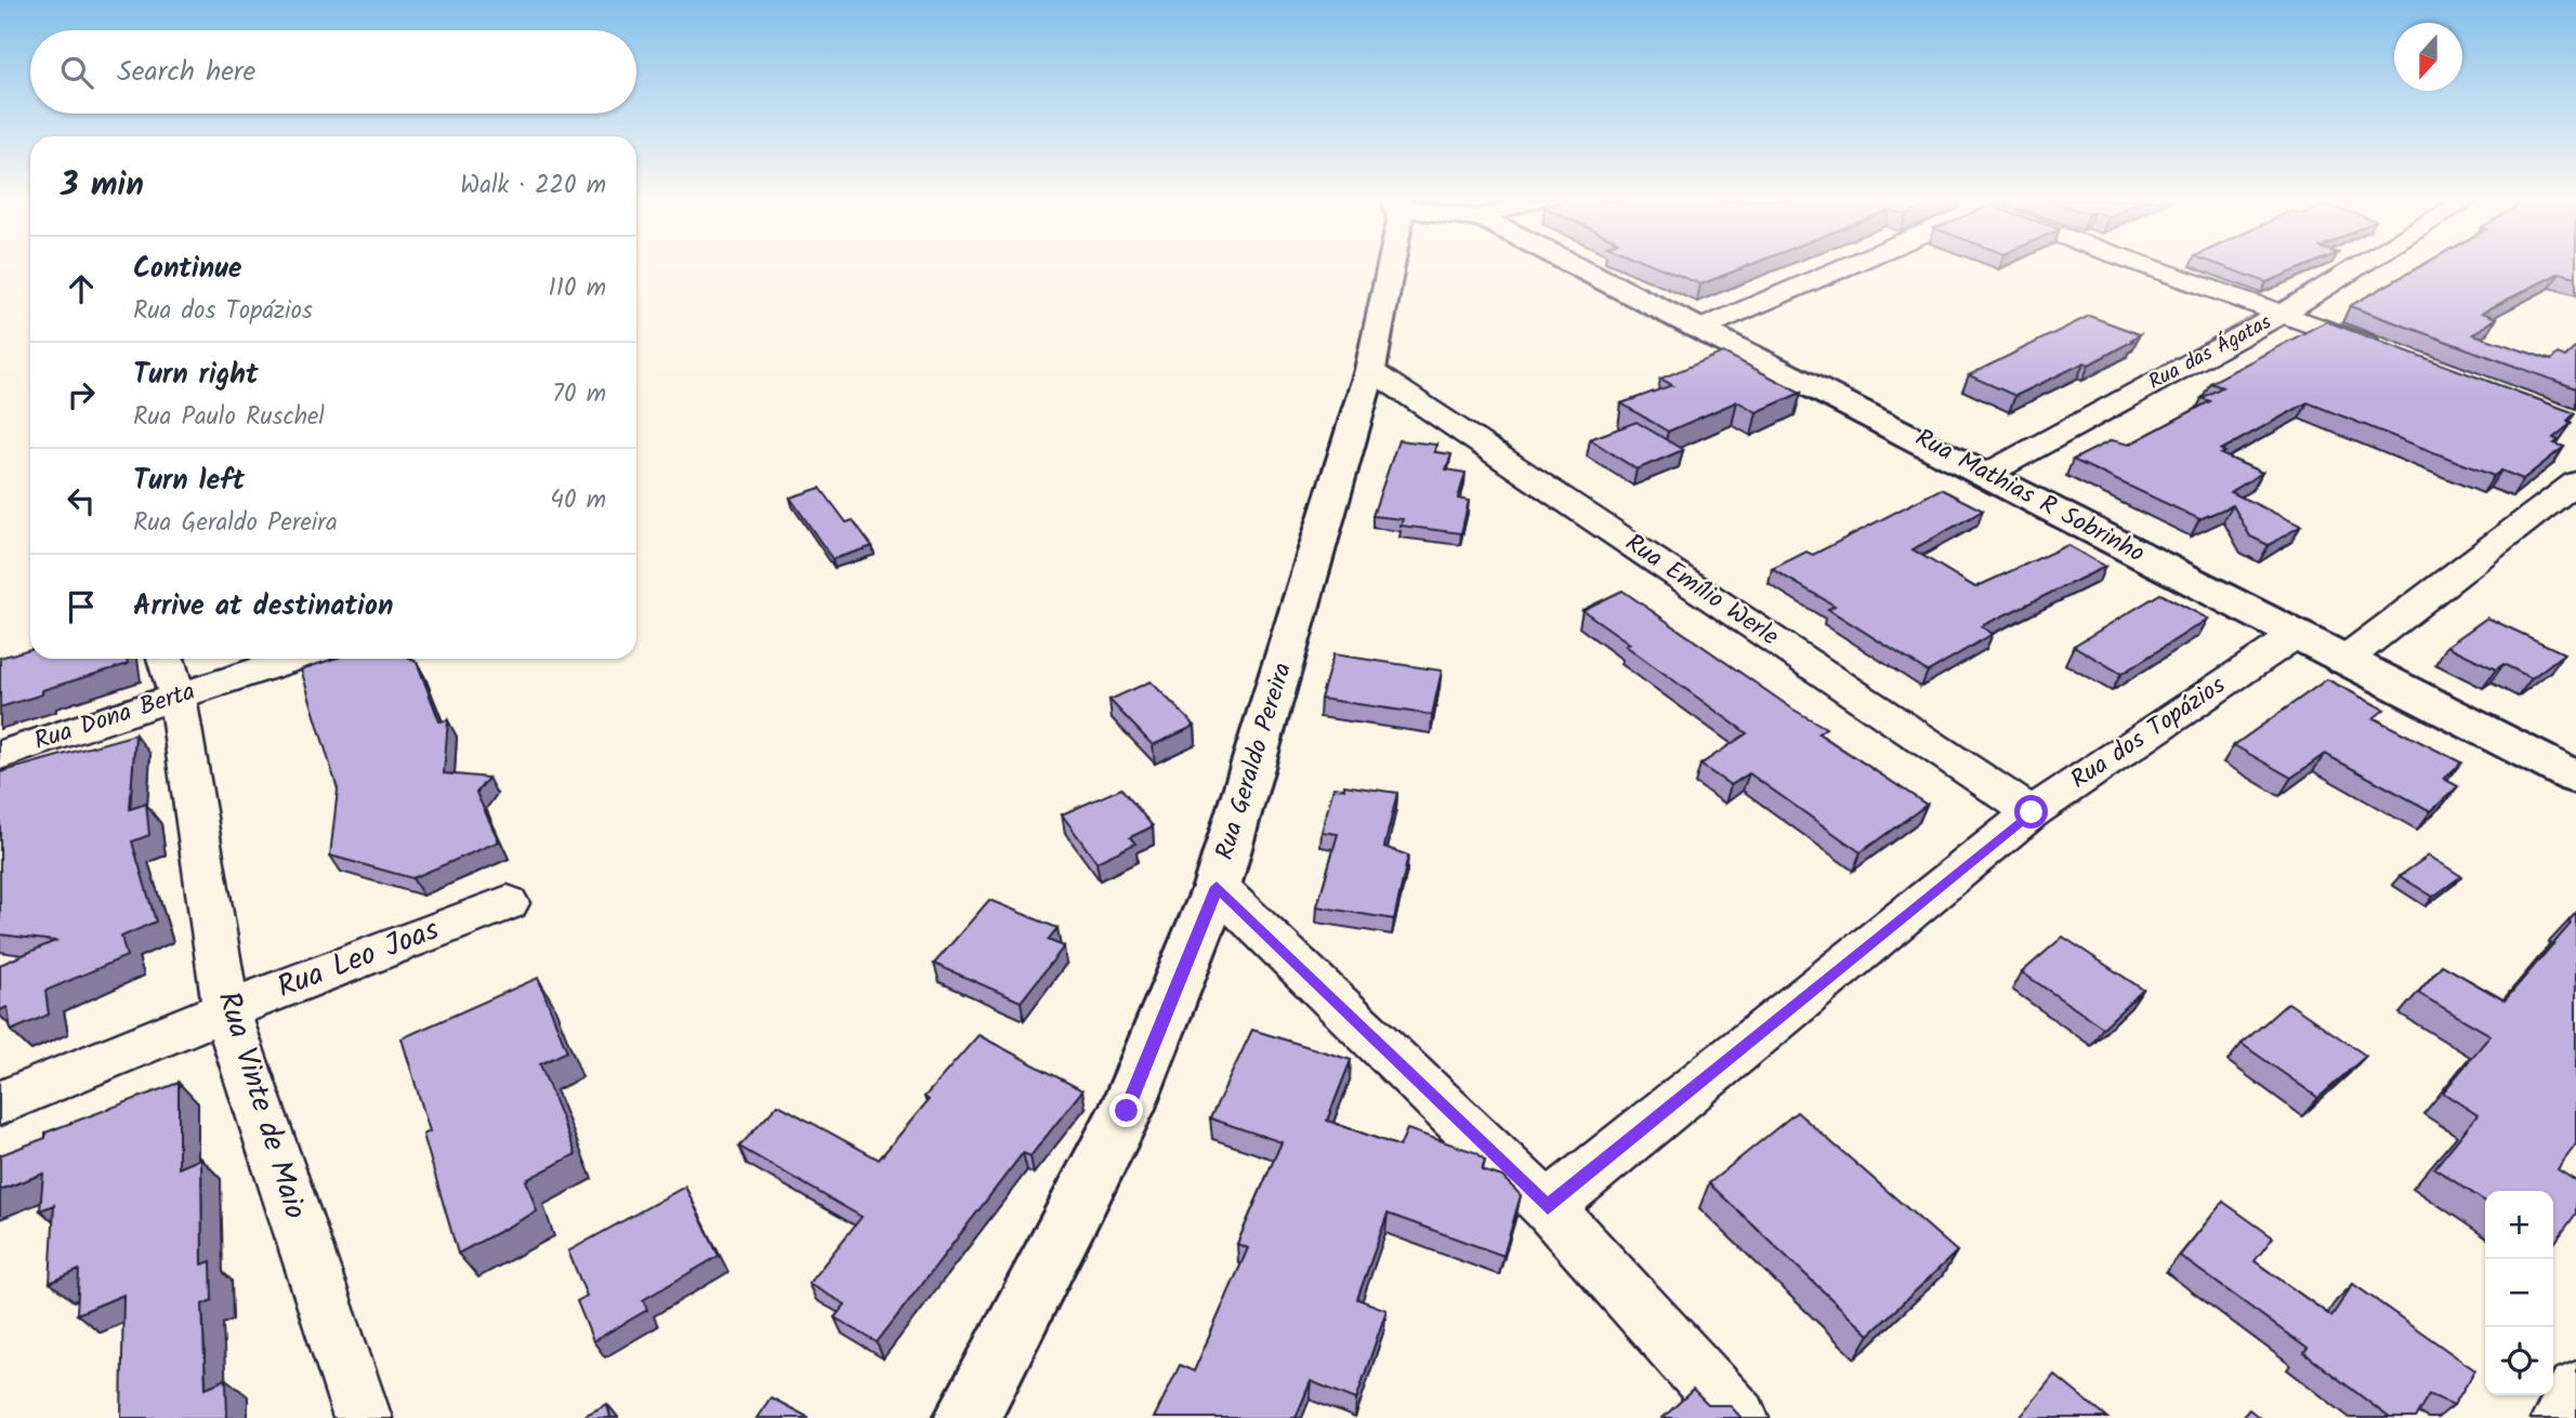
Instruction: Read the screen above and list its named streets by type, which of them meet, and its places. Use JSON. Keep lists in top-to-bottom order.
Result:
{
  "streets": {
    "main road": ["Rua Mathias R Sobrinho", "Rua Geraldo Pereira"],
    "street": [
      "Rua das Ágatas",
      "Rua Emílio Werle",
      "Rua Dona Berta",
      "Rua dos Topázios",
      "Rua Leo Joas",
      "Rua Vinte de Maio"
    ]
  },
  "crossings": [
    ["Rua das Ágatas", "Rua Mathias R Sobrinho"],
    ["Rua Mathias R Sobrinho", "Rua dos Topázios"],
    ["Rua Emílio Werle", "Rua dos Topázios"],
    ["Rua Emílio Werle", "Rua Geraldo Pereira"],
    ["Rua Dona Berta", "Rua Vinte de Maio"],
    ["Rua Leo Joas", "Rua Vinte de Maio"]
  ],
  "north": "bottom",
  "page": {
    "search": "Search here",
    "heading": ["3 min", "Walk · 220 m"],
    "list": [
      ["Continue", "Rua dos Topázios", "110 m"],
      ["Turn right", "Rua Paulo Ruschel", "70 m"],
      ["Turn left", "Rua Geraldo Pereira", "40 m"],
      "Arrive at destination"
    ],
    "map_buttons": ["+", "−"]
  }
}
